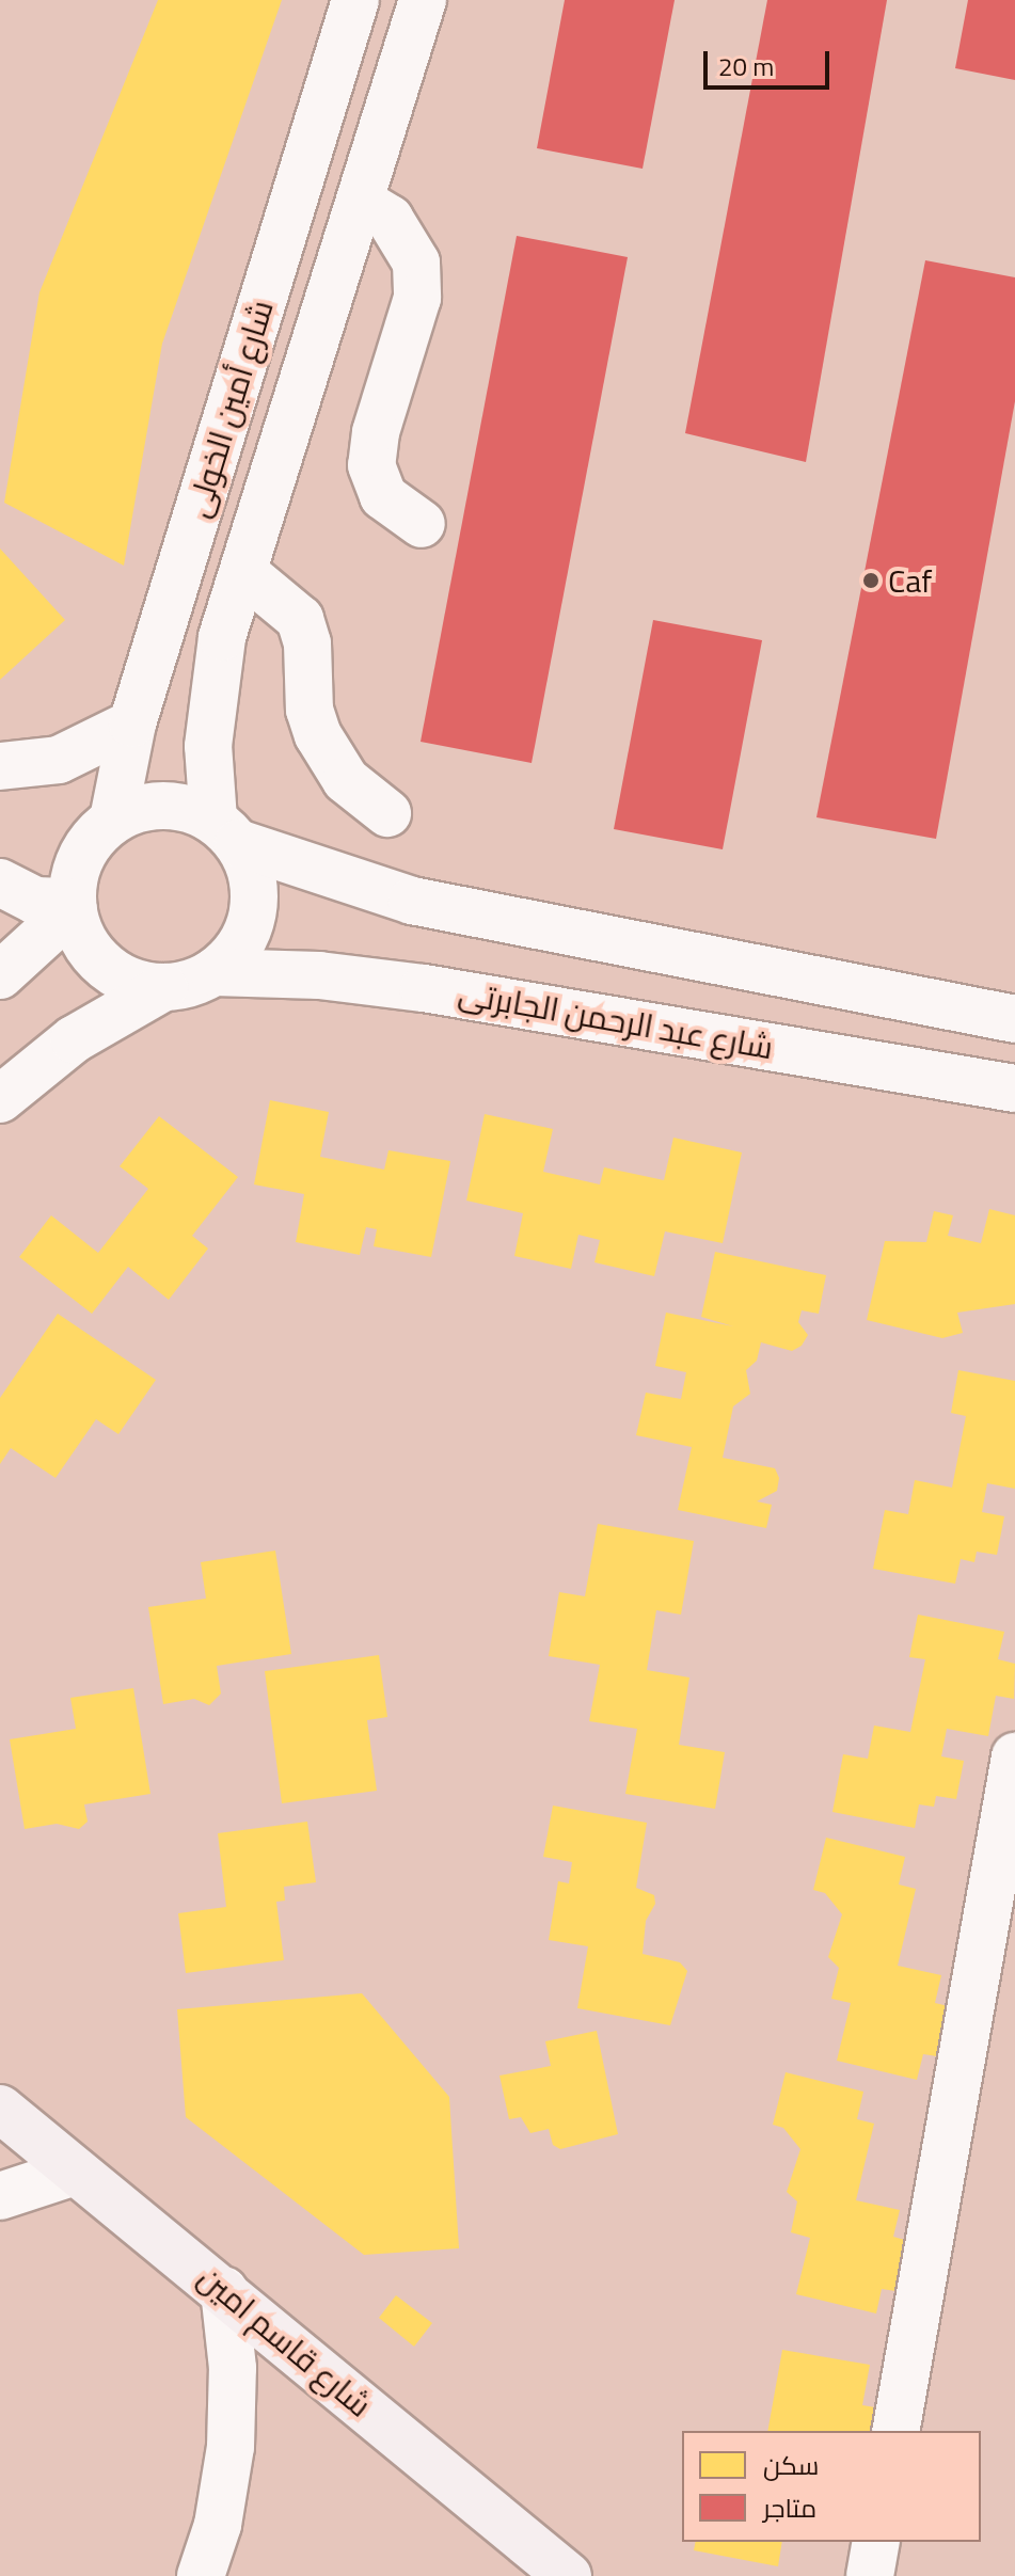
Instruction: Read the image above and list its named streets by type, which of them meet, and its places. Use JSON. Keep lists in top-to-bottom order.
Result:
{
  "streets": {
    "main road": ["شارع قاسم امين"],
    "street": ["شارع أمين الخولى", "شارع عبد الرحمن الجابرتى"]
  },
  "crossings": [
    ["شارع أمين الخولى", "شارع عبد الرحمن الجابرتى"]
  ],
  "places": ["Caf"],
  "legend": ["سكن", "متاجر"],
  "scale_bar": "20 m"
}
